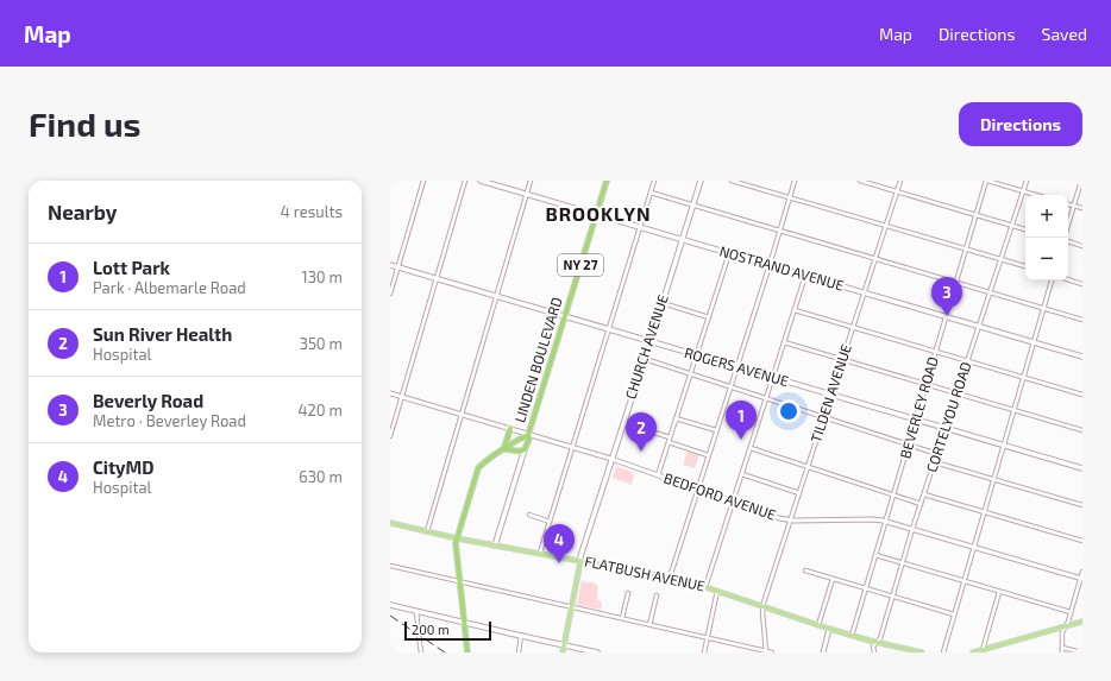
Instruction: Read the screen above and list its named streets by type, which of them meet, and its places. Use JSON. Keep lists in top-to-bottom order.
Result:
{
  "streets": {
    "highway": ["NY 27", "LINDEN BOULEVARD"],
    "main road": [
      "NOSTRAND AVENUE",
      "CHURCH AVENUE",
      "ROGERS AVENUE",
      "FLATBUSH AVENUE"
    ],
    "street": [
      "TILDEN AVENUE",
      "BEVERLEY ROAD",
      "CORTELYOU ROAD",
      "BEDFORD AVENUE"
    ]
  },
  "crossings": [
    ["NOSTRAND AVENUE", "CHURCH AVENUE"],
    ["NOSTRAND AVENUE", "LINDEN BOULEVARD"],
    ["NOSTRAND AVENUE", "TILDEN AVENUE"],
    ["NOSTRAND AVENUE", "BEVERLEY ROAD"],
    ["NOSTRAND AVENUE", "CORTELYOU ROAD"],
    ["CHURCH AVENUE", "ROGERS AVENUE"],
    ["CHURCH AVENUE", "BEDFORD AVENUE"],
    ["CHURCH AVENUE", "FLATBUSH AVENUE"],
    ["LINDEN BOULEVARD", "ROGERS AVENUE"],
    ["LINDEN BOULEVARD", "BEDFORD AVENUE"],
    ["LINDEN BOULEVARD", "FLATBUSH AVENUE"],
    ["ROGERS AVENUE", "TILDEN AVENUE"],
    ["ROGERS AVENUE", "BEVERLEY ROAD"],
    ["ROGERS AVENUE", "CORTELYOU ROAD"],
    ["TILDEN AVENUE", "BEDFORD AVENUE"],
    ["TILDEN AVENUE", "FLATBUSH AVENUE"],
    ["BEVERLEY ROAD", "BEDFORD AVENUE"],
    ["BEVERLEY ROAD", "FLATBUSH AVENUE"],
    ["CORTELYOU ROAD", "BEDFORD AVENUE"],
    ["CORTELYOU ROAD", "FLATBUSH AVENUE"]
  ],
  "districts": ["BROOKLYN"],
  "scale_bar": "200 m",
  "page": {
    "header": "Map",
    "nav": ["Map", "Directions", "Saved"],
    "buttons": "Directions",
    "title": "Find us",
    "heading": ["Nearby", "4 results"],
    "map_buttons": ["+", "−"],
    "list": [
      {
        "mark": "1",
        "name": "Lott Park",
        "note": "Park · Albemarle Road",
        "value": "130 m"
      },
      {
        "mark": "2",
        "name": "Sun River Health",
        "note": "Hospital",
        "value": "350 m"
      },
      {
        "mark": "3",
        "name": "Beverly Road",
        "note": "Metro · Beverley Road",
        "value": "420 m"
      },
      {
        "mark": "4",
        "name": "CityMD",
        "note": "Hospital",
        "value": "630 m"
      }
    ],
    "pins": [
      "3",
      "1",
      "2",
      "4"
    ],
    "scale": "200 m"
  }
}
